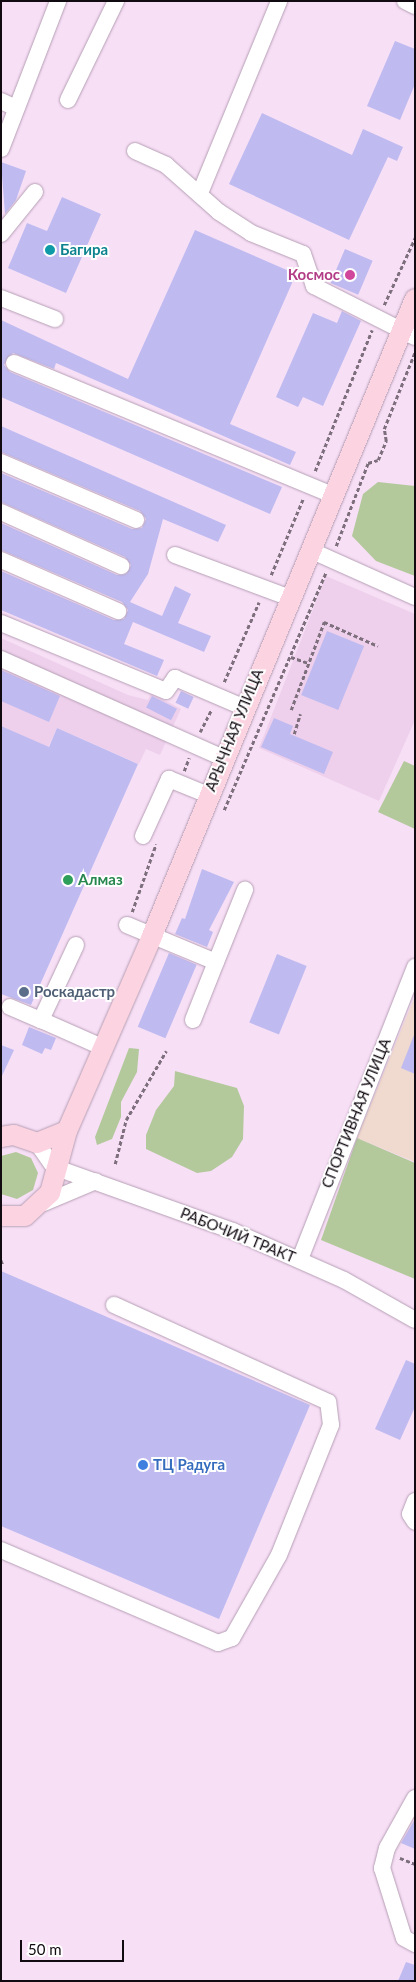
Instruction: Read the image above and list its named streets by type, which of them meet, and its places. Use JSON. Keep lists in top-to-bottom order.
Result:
{
  "streets": {
    "main road": ["АРЫЧНАЯ УЛИЦА"],
    "street": ["СПОРТИВНАЯ УЛИЦА", "РАБОЧИЙ ТРАКТ"]
  },
  "crossings": [
    ["АРЫЧНАЯ УЛИЦА", "РАБОЧИЙ ТРАКТ"],
    ["СПОРТИВНАЯ УЛИЦА", "РАБОЧИЙ ТРАКТ"]
  ],
  "places": [
    "Багира",
    "Космос",
    "Алмаз",
    "Роскадастр",
    "ТЦ Радуга"
  ],
  "scale_bar": "50 m"
}
